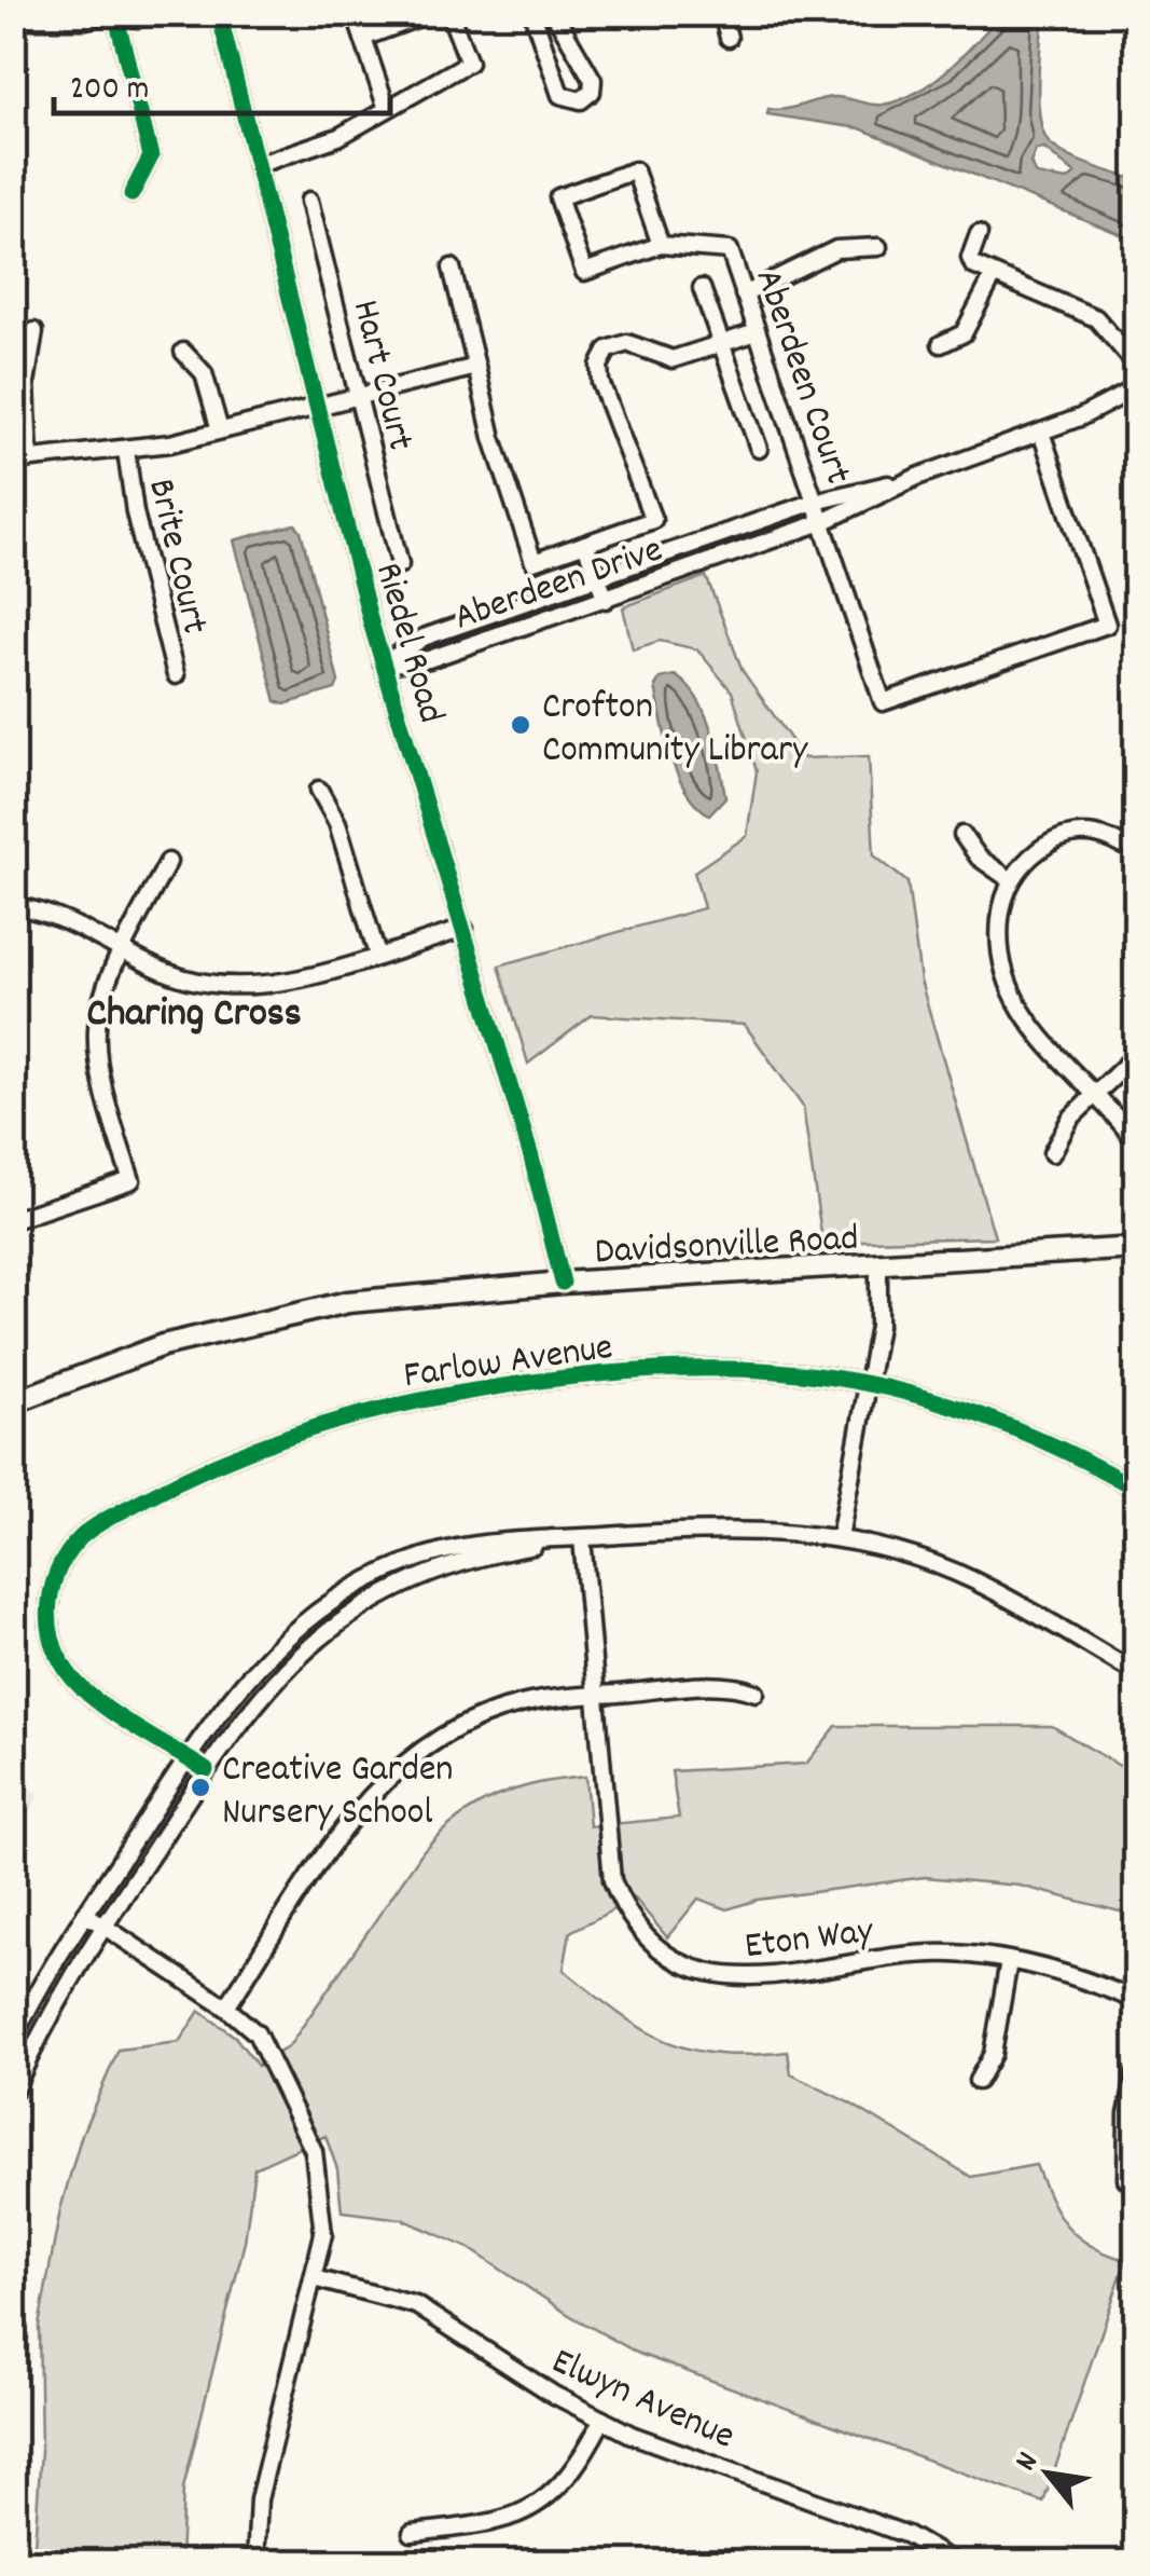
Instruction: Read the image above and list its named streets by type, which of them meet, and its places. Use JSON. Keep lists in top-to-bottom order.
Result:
{
  "streets": {
    "main road": ["Davidsonville Road"],
    "street": [
      "Hart Court",
      "Aberdeen Court",
      "Brite Court",
      "Aberdeen Drive",
      "Riedel Road",
      "Farlow Avenue",
      "Eton Way",
      "Elwyn Avenue"
    ]
  },
  "crossings": [
    ["Aberdeen Court", "Aberdeen Drive"],
    ["Aberdeen Drive", "Riedel Road"],
    ["Riedel Road", "Davidsonville Road"]
  ],
  "districts": ["Charing Cross"],
  "places": ["Crofton Community Library", "Creative Garden Nursery School"],
  "scale_bar": "200 m",
  "north": "top left"
}
